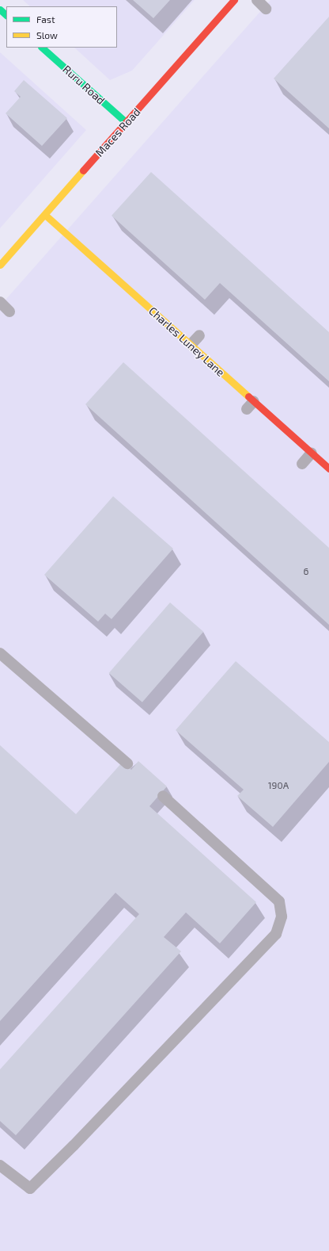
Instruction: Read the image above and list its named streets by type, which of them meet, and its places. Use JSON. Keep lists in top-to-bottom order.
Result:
{
  "streets": {
    "street": ["Ruru Road", "Maces Road", "Charles Luney Lane"]
  },
  "crossings": [
    ["Ruru Road", "Maces Road"],
    ["Maces Road", "Charles Luney Lane"]
  ],
  "house_numbers": ["6", "190A"],
  "legend": ["Fast", "Slow"]
}
